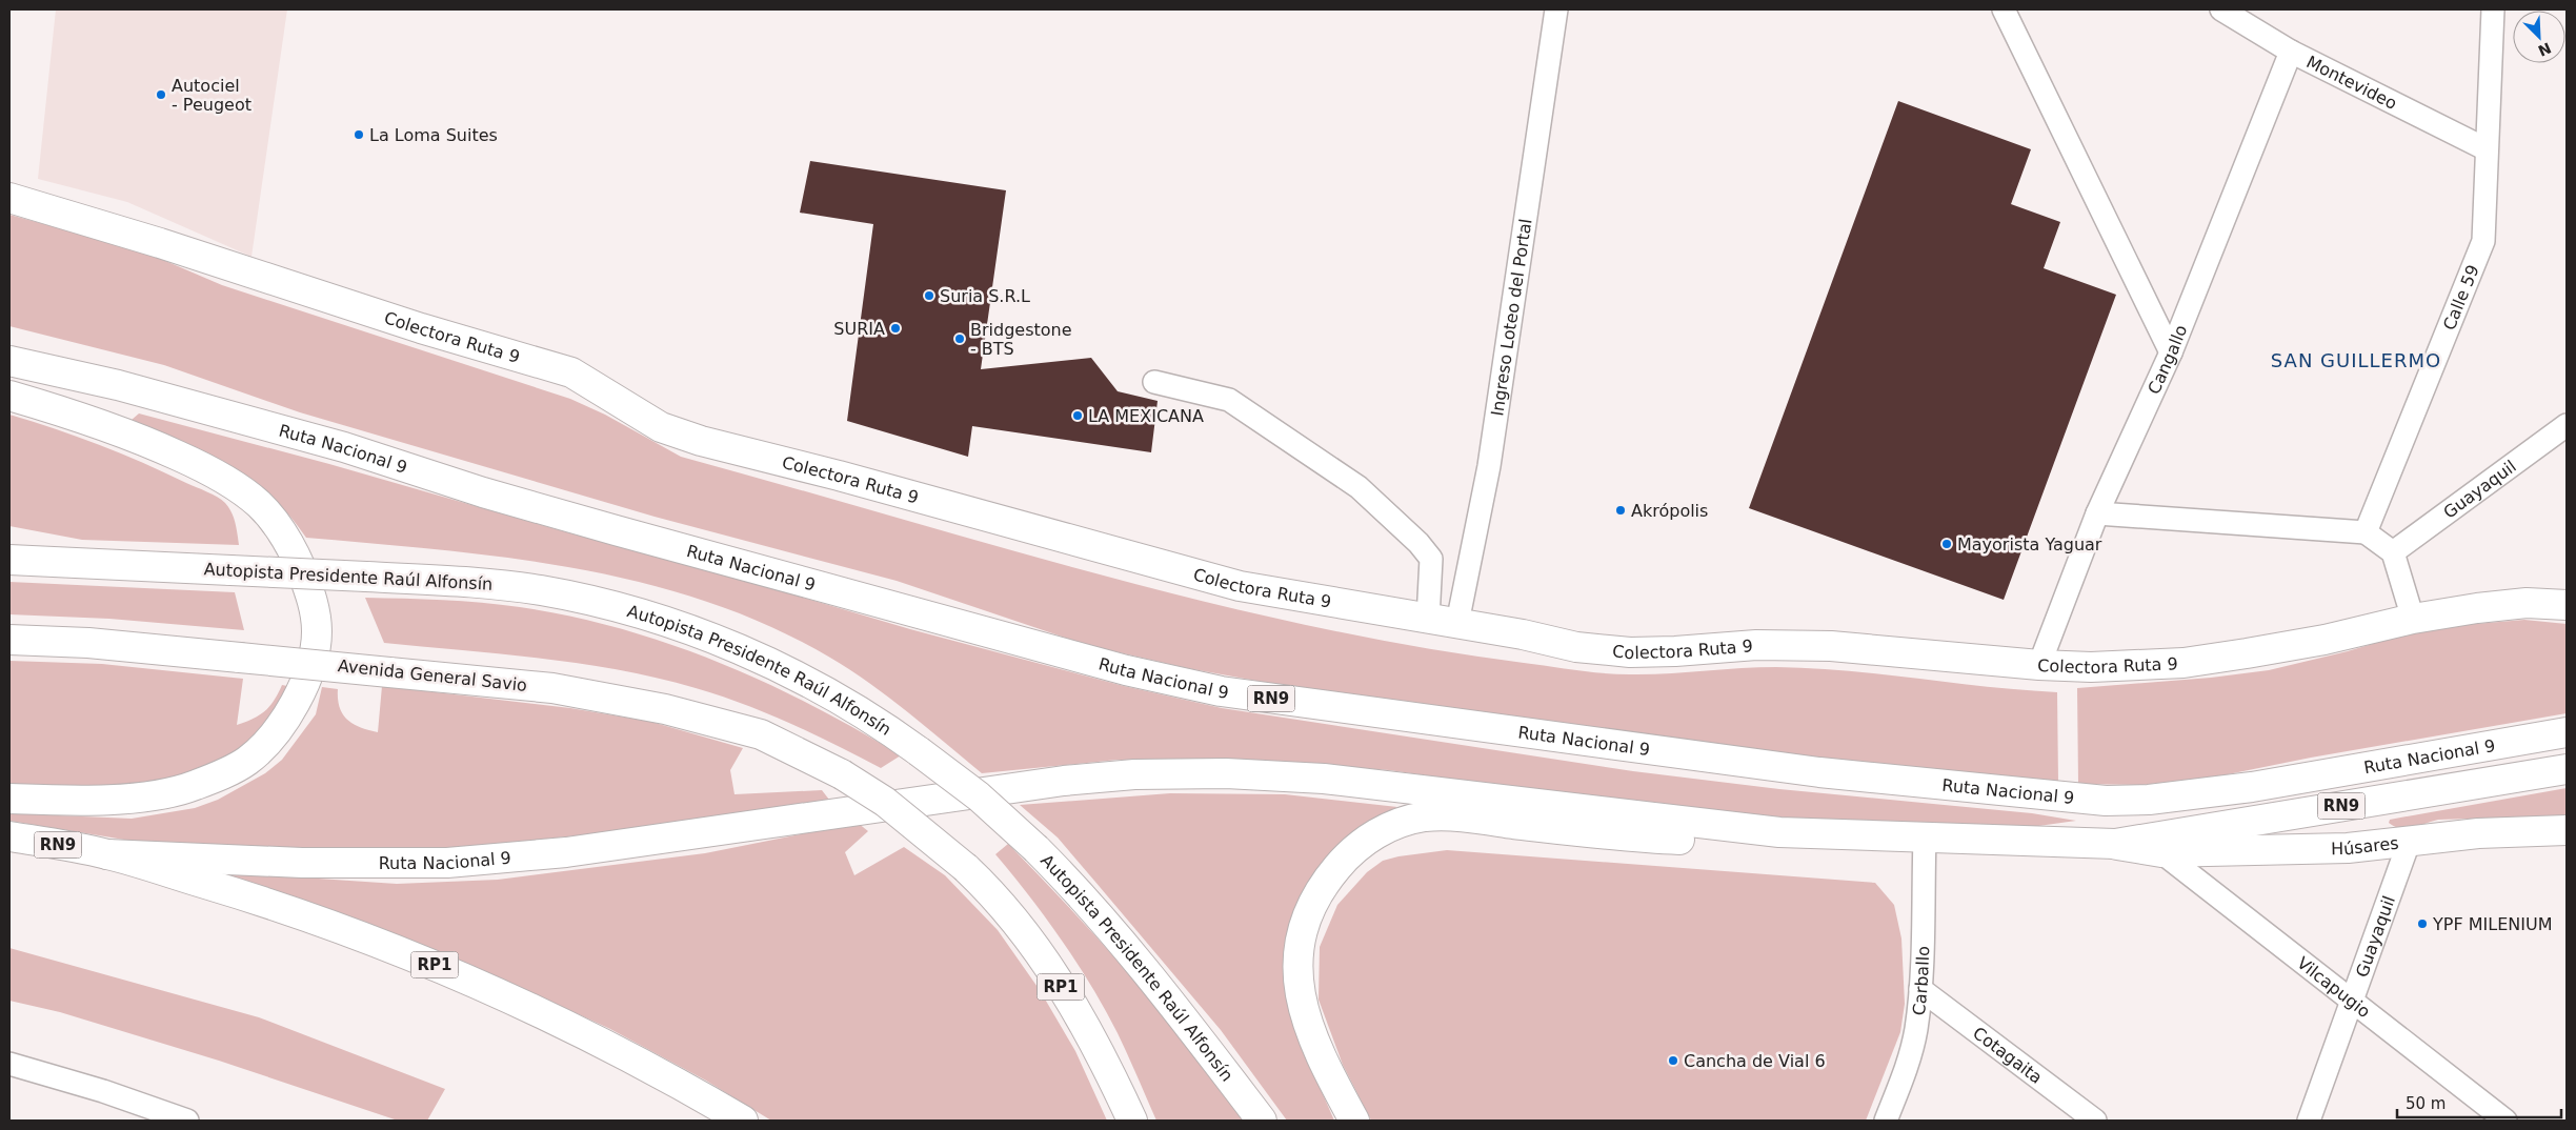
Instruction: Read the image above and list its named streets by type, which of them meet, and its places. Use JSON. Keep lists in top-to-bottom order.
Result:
{
  "streets": {
    "main road": [
      "Colectora Ruta 9",
      "Ruta Nacional 9",
      "Autopista Presidente Raúl Alfonsín",
      "Avenida General Savio",
      "RN9",
      "Húsares",
      "RP1"
    ],
    "street": [
      "Montevideo",
      "Calle 59",
      "Ingreso Loteo del Portal",
      "Cangallo",
      "Guayaquil",
      "Carballo",
      "Vilcapugio",
      "Cotagaita"
    ]
  },
  "crossings": [
    ["Montevideo", "Calle 59"],
    ["Montevideo", "Cangallo"],
    ["Ingreso Loteo del Portal", "Colectora Ruta 9"],
    ["Colectora Ruta 9", "Cangallo"],
    ["Ruta Nacional 9", "RN9"],
    ["Ruta Nacional 9", "Húsares"],
    ["Ruta Nacional 9", "RP1"],
    ["Ruta Nacional 9", "Carballo"],
    ["Guayaquil", "Húsares"],
    ["Guayaquil", "Vilcapugio"],
    ["RN9", "RP1"],
    ["Húsares", "Vilcapugio"],
    ["Carballo", "Cotagaita"]
  ],
  "districts": ["SAN GUILLERMO"],
  "places": [
    "Autociel - Peugeot",
    "La Loma Suites",
    "Suria S.R.L",
    "SURIA",
    "Bridgestone - BTS",
    "LA MEXICANA",
    "Akrópolis",
    "Mayorista Yaguar",
    "YPF MILENIUM",
    "Cancha de Vial 6"
  ],
  "scale_bar": "50 m",
  "north": "bottom right"
}
